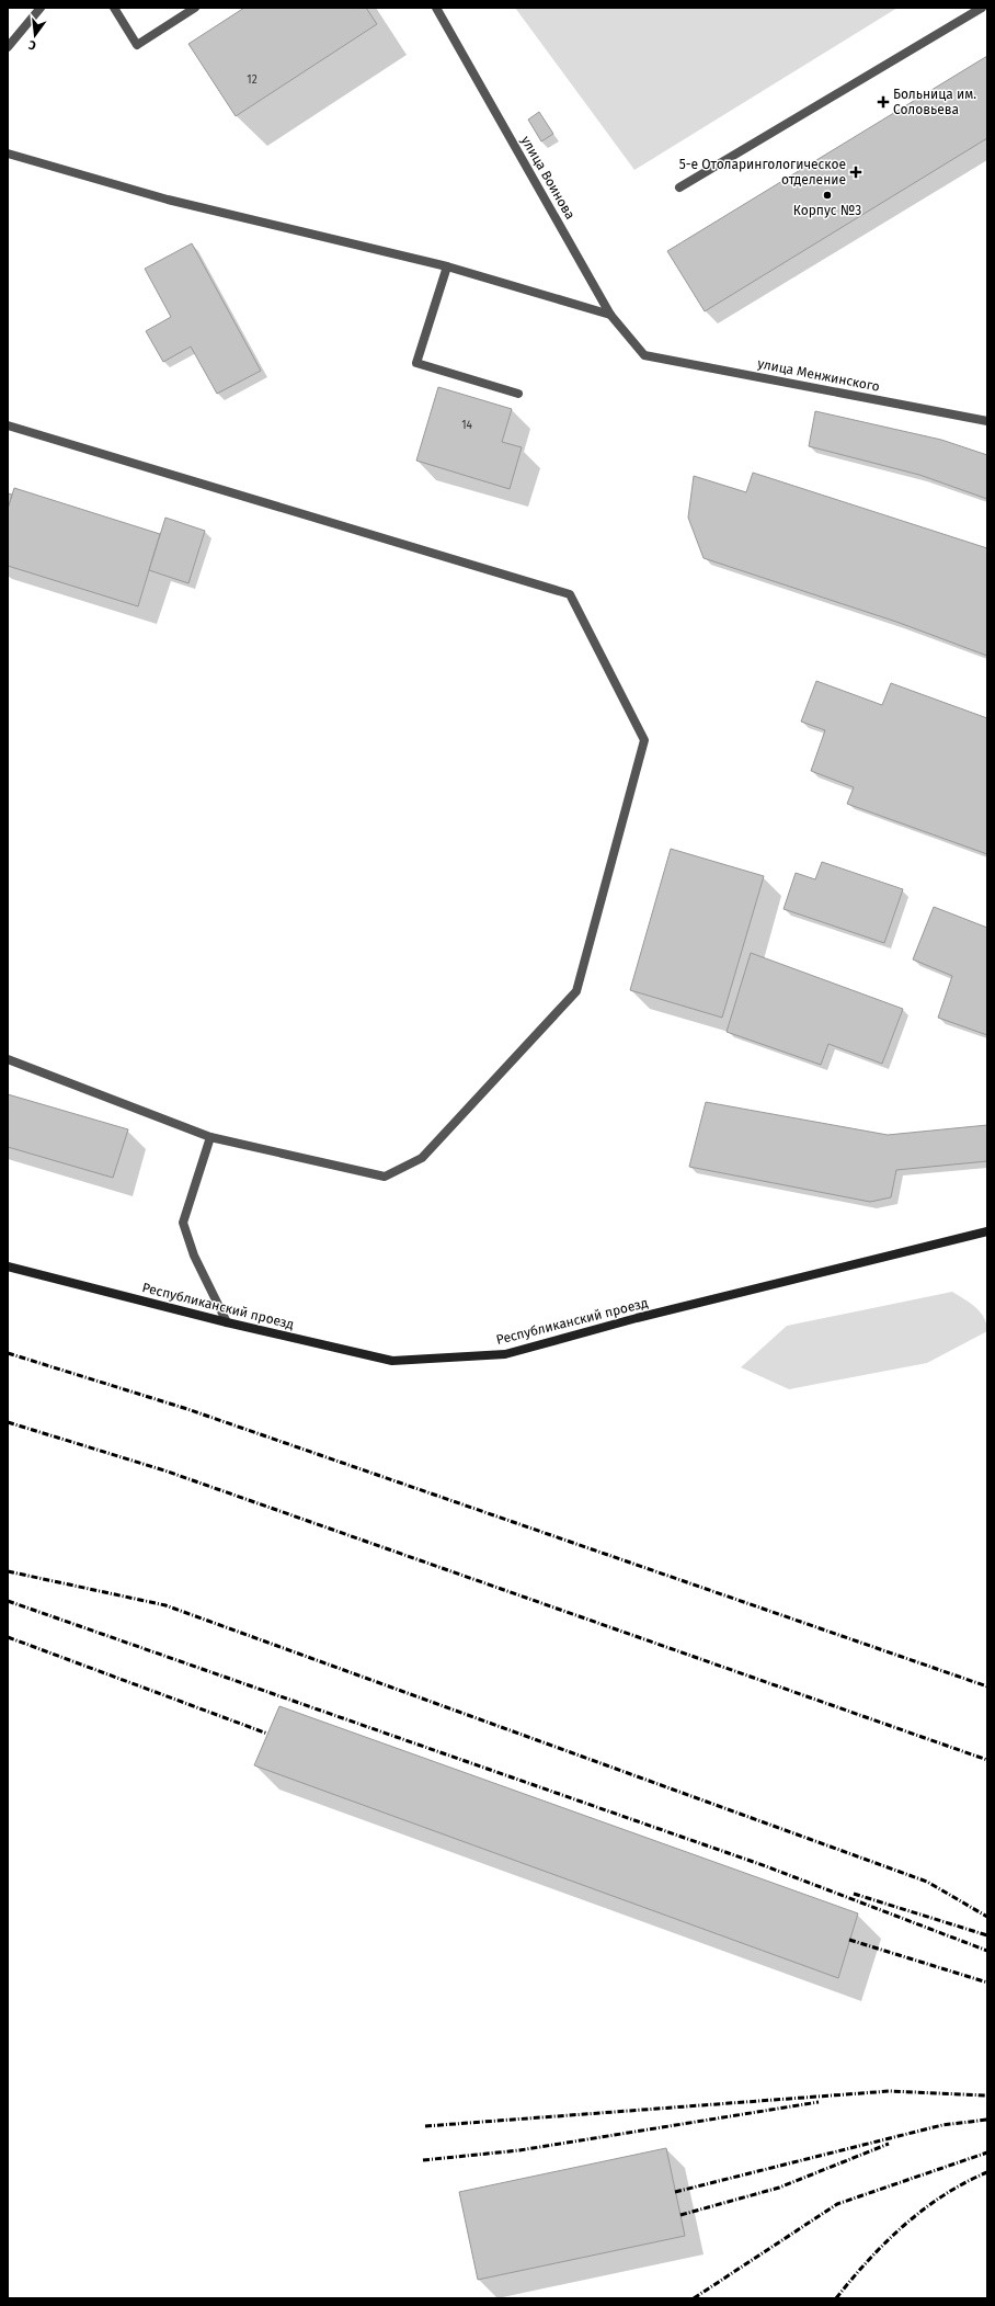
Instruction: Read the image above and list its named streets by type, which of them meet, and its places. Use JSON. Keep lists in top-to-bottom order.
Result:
{
  "streets": {
    "main road": ["Республиканский проезд"],
    "street": ["улица Воинова", "улица Менжинского"]
  },
  "crossings": [
    ["улица Воинова", "улица Менжинского"]
  ],
  "places": {
    "health": ["Больница им. Соловьева", "5-е Отоларингологическое отделение"],
    "other": ["Корпус №3"]
  },
  "house_numbers": ["12", "14"],
  "north": "bottom"
}
